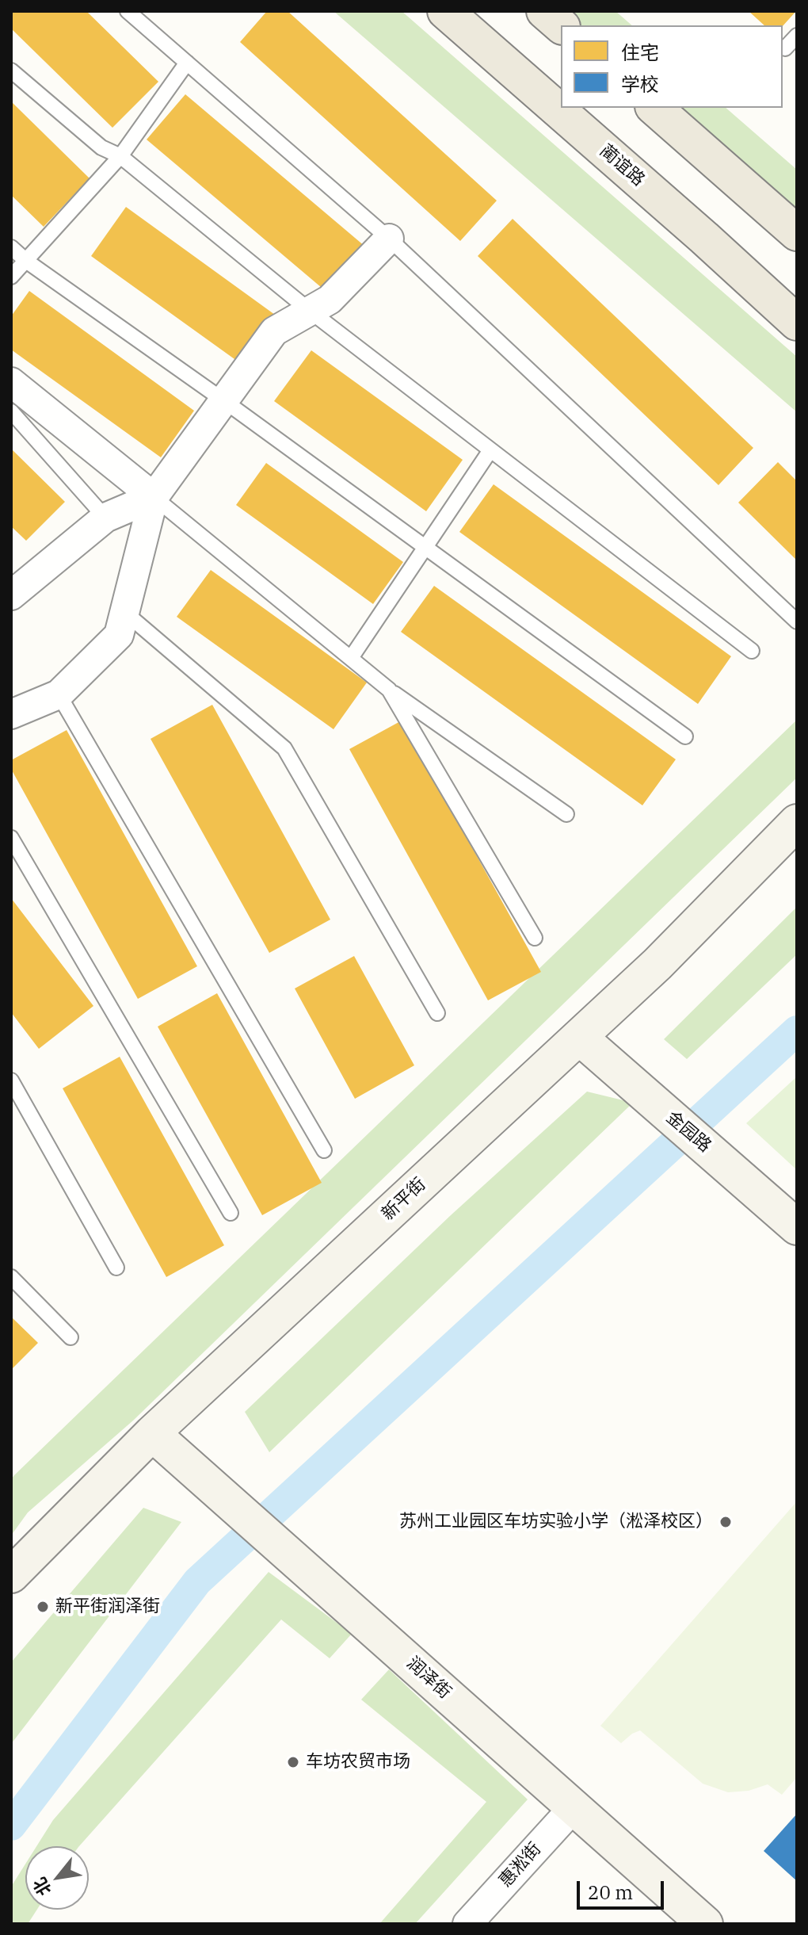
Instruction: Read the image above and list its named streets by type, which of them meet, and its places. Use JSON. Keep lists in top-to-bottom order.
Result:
{
  "streets": {
    "main road": [
      "蔺谊路",
      "金园路",
      "新平街",
      "润泽街"
    ],
    "street": ["惠淞街"]
  },
  "crossings": [
    ["金园路", "新平街"],
    ["新平街", "润泽街"],
    ["润泽街", "惠淞街"]
  ],
  "places": ["苏州工业园区车坊实验小学（淞泽校区）", "新平街润泽街", "车坊农贸市场"],
  "legend": ["住宅", "学校"],
  "scale_bar": "20 m",
  "north": "bottom left"
}
